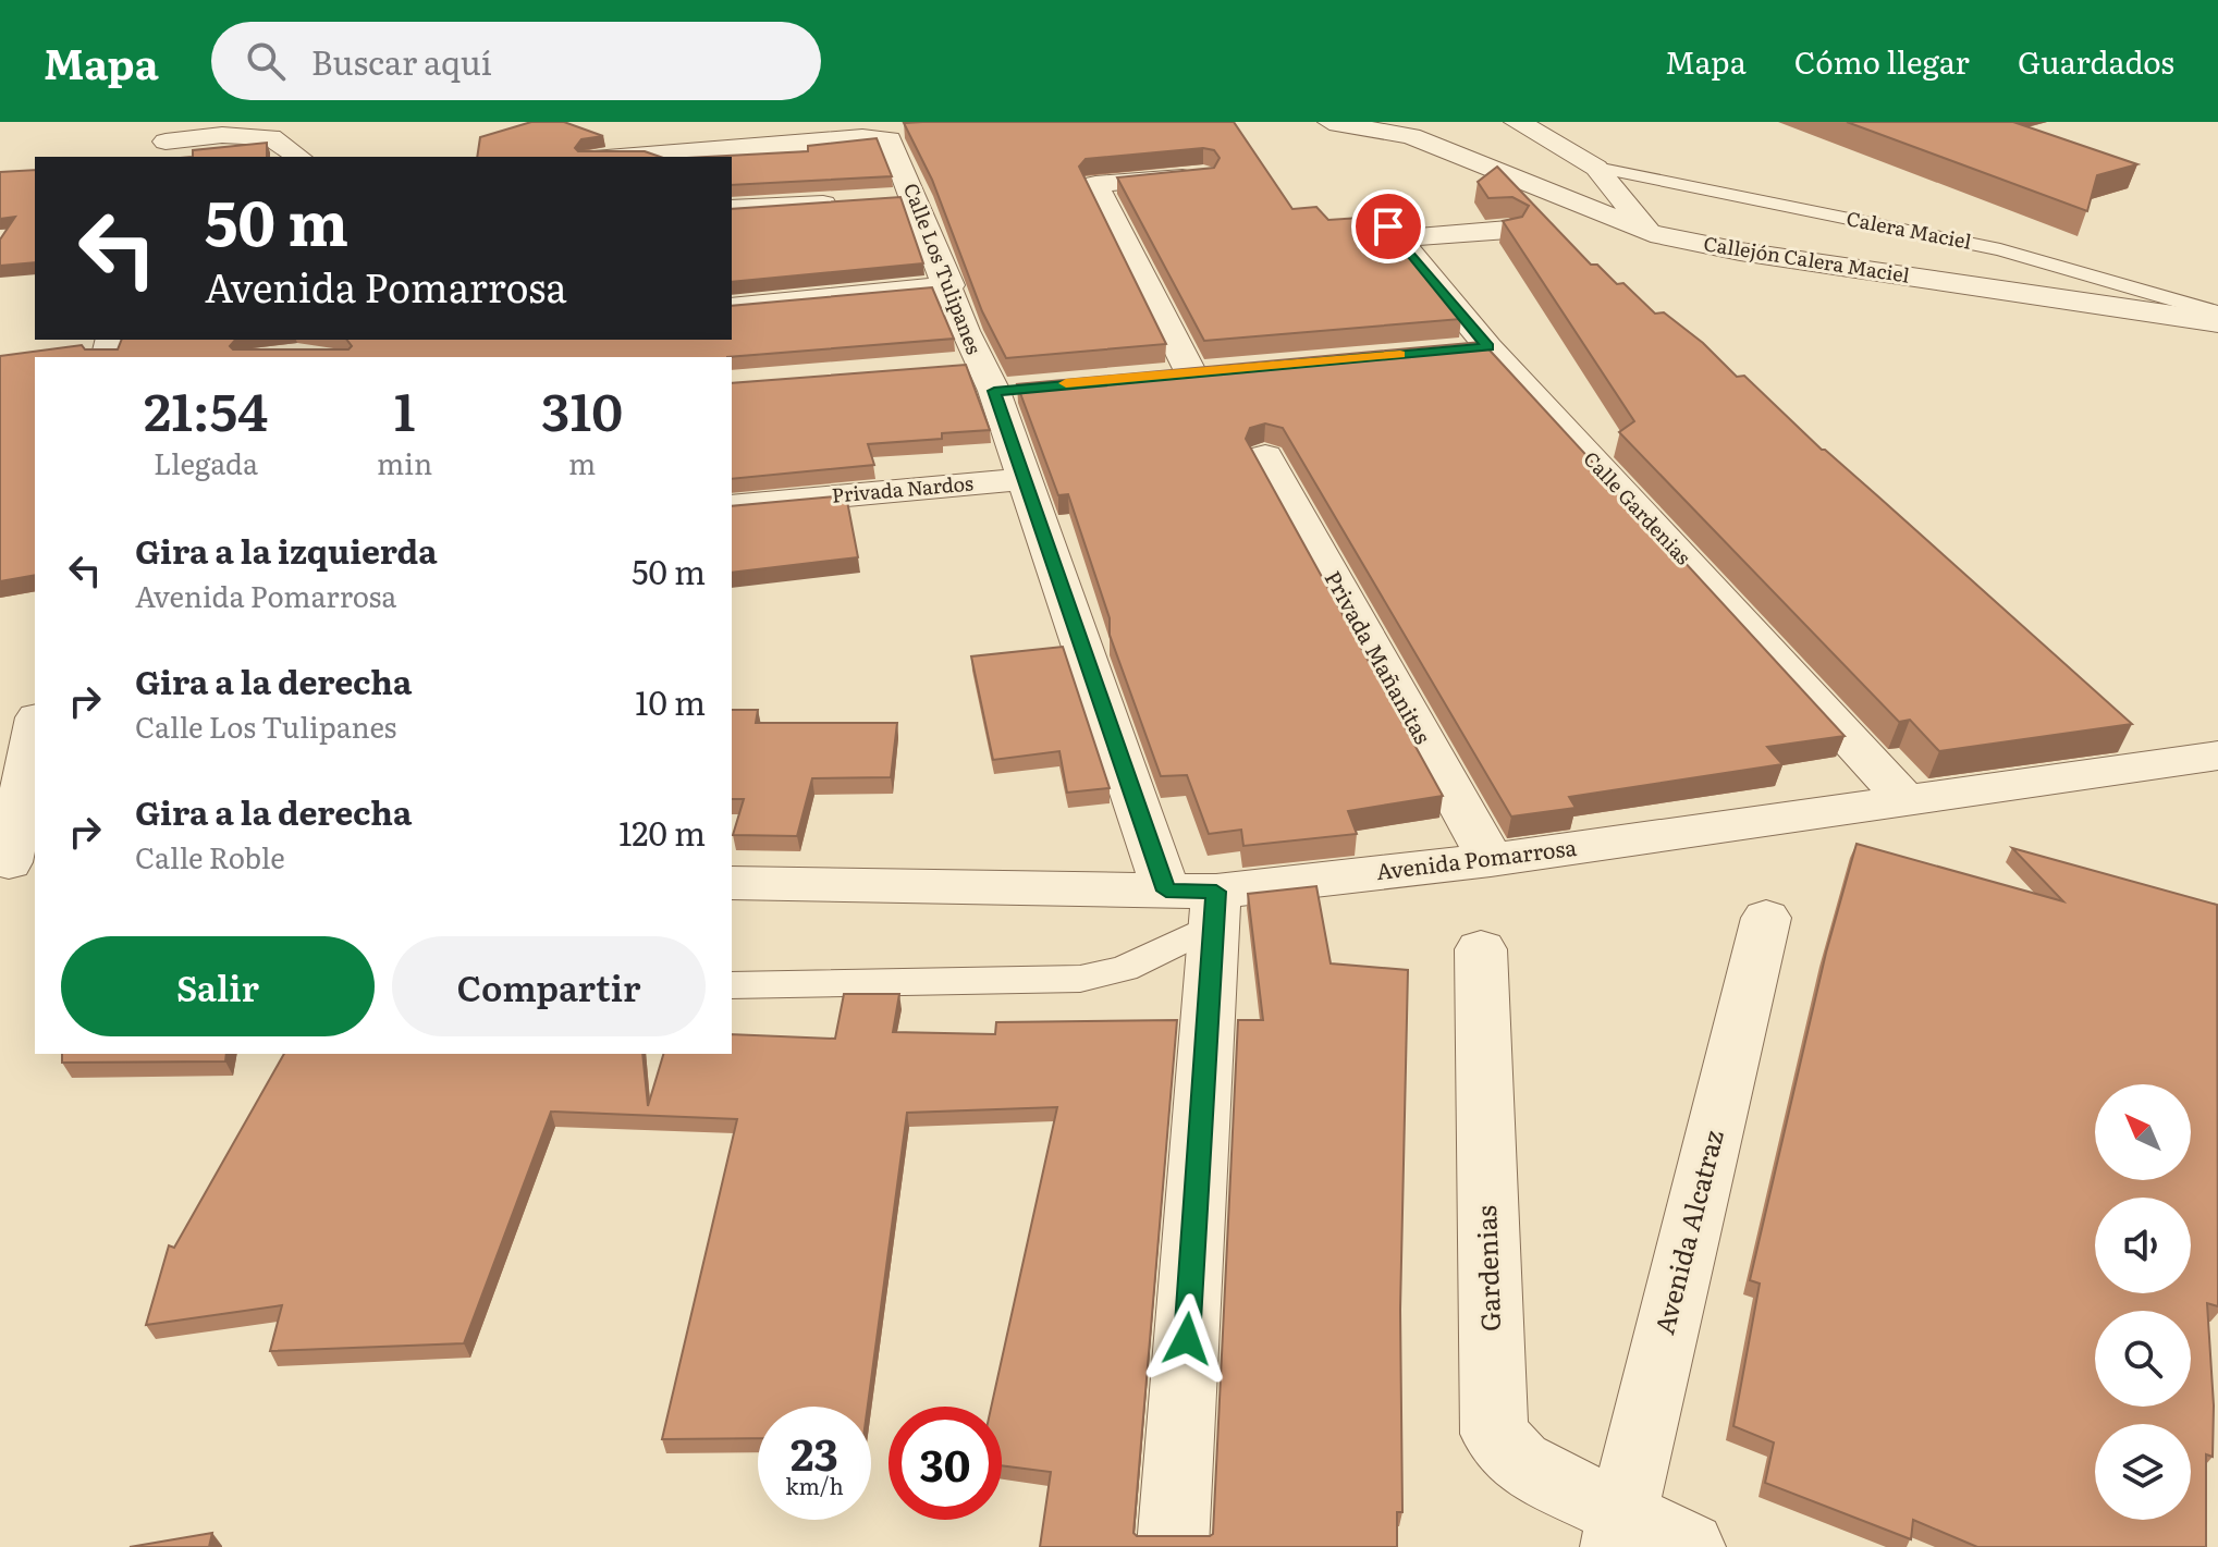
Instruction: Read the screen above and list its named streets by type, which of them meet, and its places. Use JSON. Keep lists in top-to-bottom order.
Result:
{
  "streets": {
    "street": [
      "Callejón Calera Maciel",
      "Calle Los Tulipanes",
      "Privada Nardos",
      "Calle Gardenias",
      "Privada Mañanitas",
      "Avenida Pomarrosa",
      "Avenida Alcatraz",
      "Gardenias"
    ],
    "lane": ["Calera Maciel"]
  },
  "crossings": [
    ["Calle Los Tulipanes", "Privada Nardos"],
    ["Calle Los Tulipanes", "Avenida Pomarrosa"],
    ["Calle Gardenias", "Avenida Pomarrosa"],
    ["Privada Mañanitas", "Avenida Pomarrosa"],
    ["Avenida Alcatraz", "Gardenias"]
  ],
  "north": "top left",
  "page": {
    "header": "Mapa",
    "search": "Buscar aquí",
    "nav": ["Mapa", "Cómo llegar", "Guardados"],
    "turn": ["50 m", "Avenida Pomarrosa"],
    "eta": [
      "21:54",
      "Llegada",
      "1",
      "min",
      "310",
      "m"
    ],
    "list": [
      {
        "name": "Gira a la izquierda",
        "note": "Avenida Pomarrosa",
        "value": "50 m"
      },
      {
        "name": "Gira a la derecha",
        "note": "Calle Los Tulipanes",
        "value": "10 m"
      },
      {
        "name": "Gira a la derecha",
        "note": "Calle Roble",
        "value": "120 m"
      }
    ],
    "buttons": ["Salir", "Compartir"],
    "speed": "23 km/h",
    "limit": "30"
  }
}
